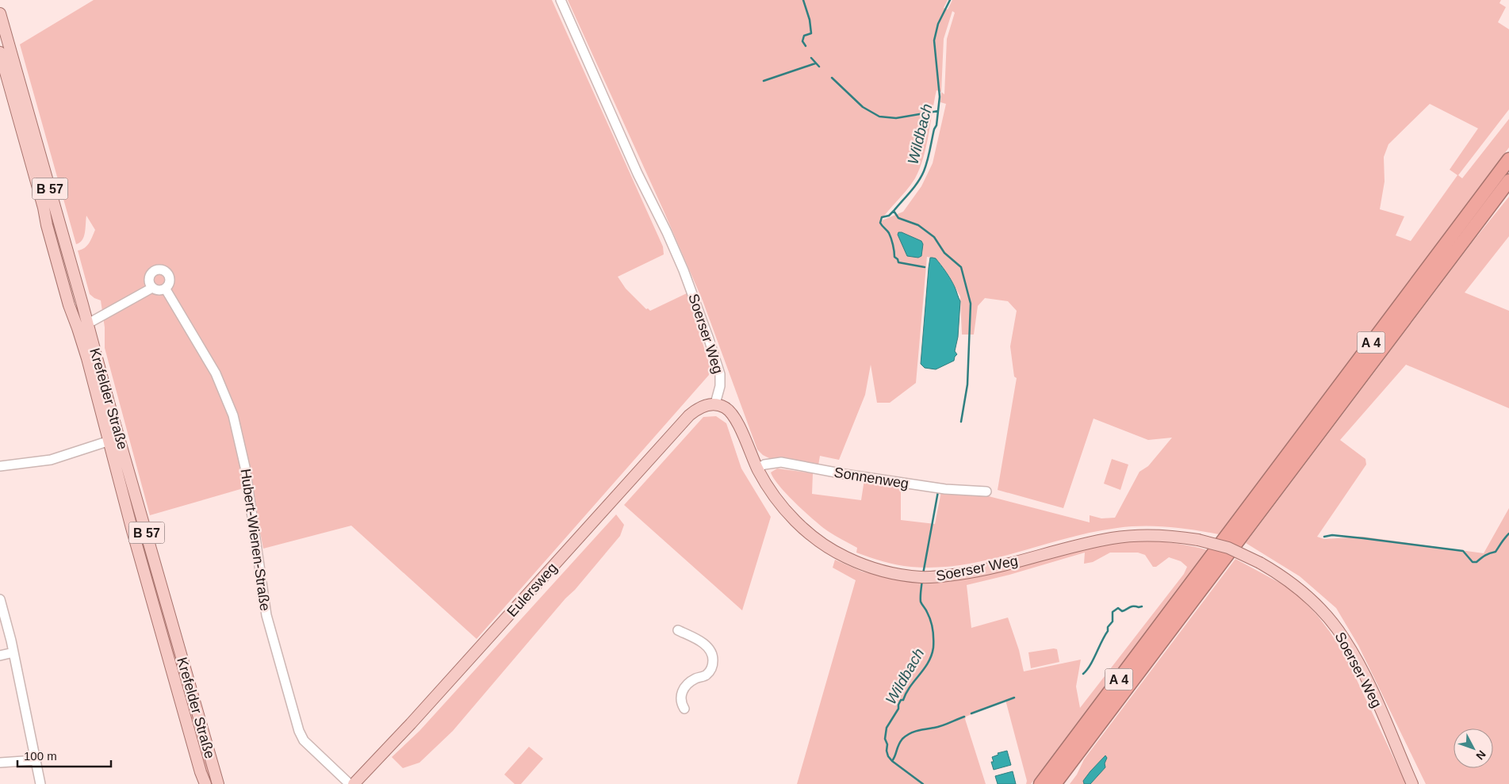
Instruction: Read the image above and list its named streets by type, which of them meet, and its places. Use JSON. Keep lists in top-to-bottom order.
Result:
{
  "streets": {
    "highway": ["A 4"],
    "main road": [
      "B 57",
      "Soerser Weg",
      "Krefelder Straße",
      "Eulersweg"
    ],
    "street": ["Sonnenweg", "Hubert-Wienen-Straße"]
  },
  "crossings": [
    ["Soerser Weg", "Sonnenweg"],
    ["Soerser Weg", "Eulersweg"]
  ],
  "water": ["Wildbach"],
  "scale_bar": "100 m",
  "north": "bottom right"
}
